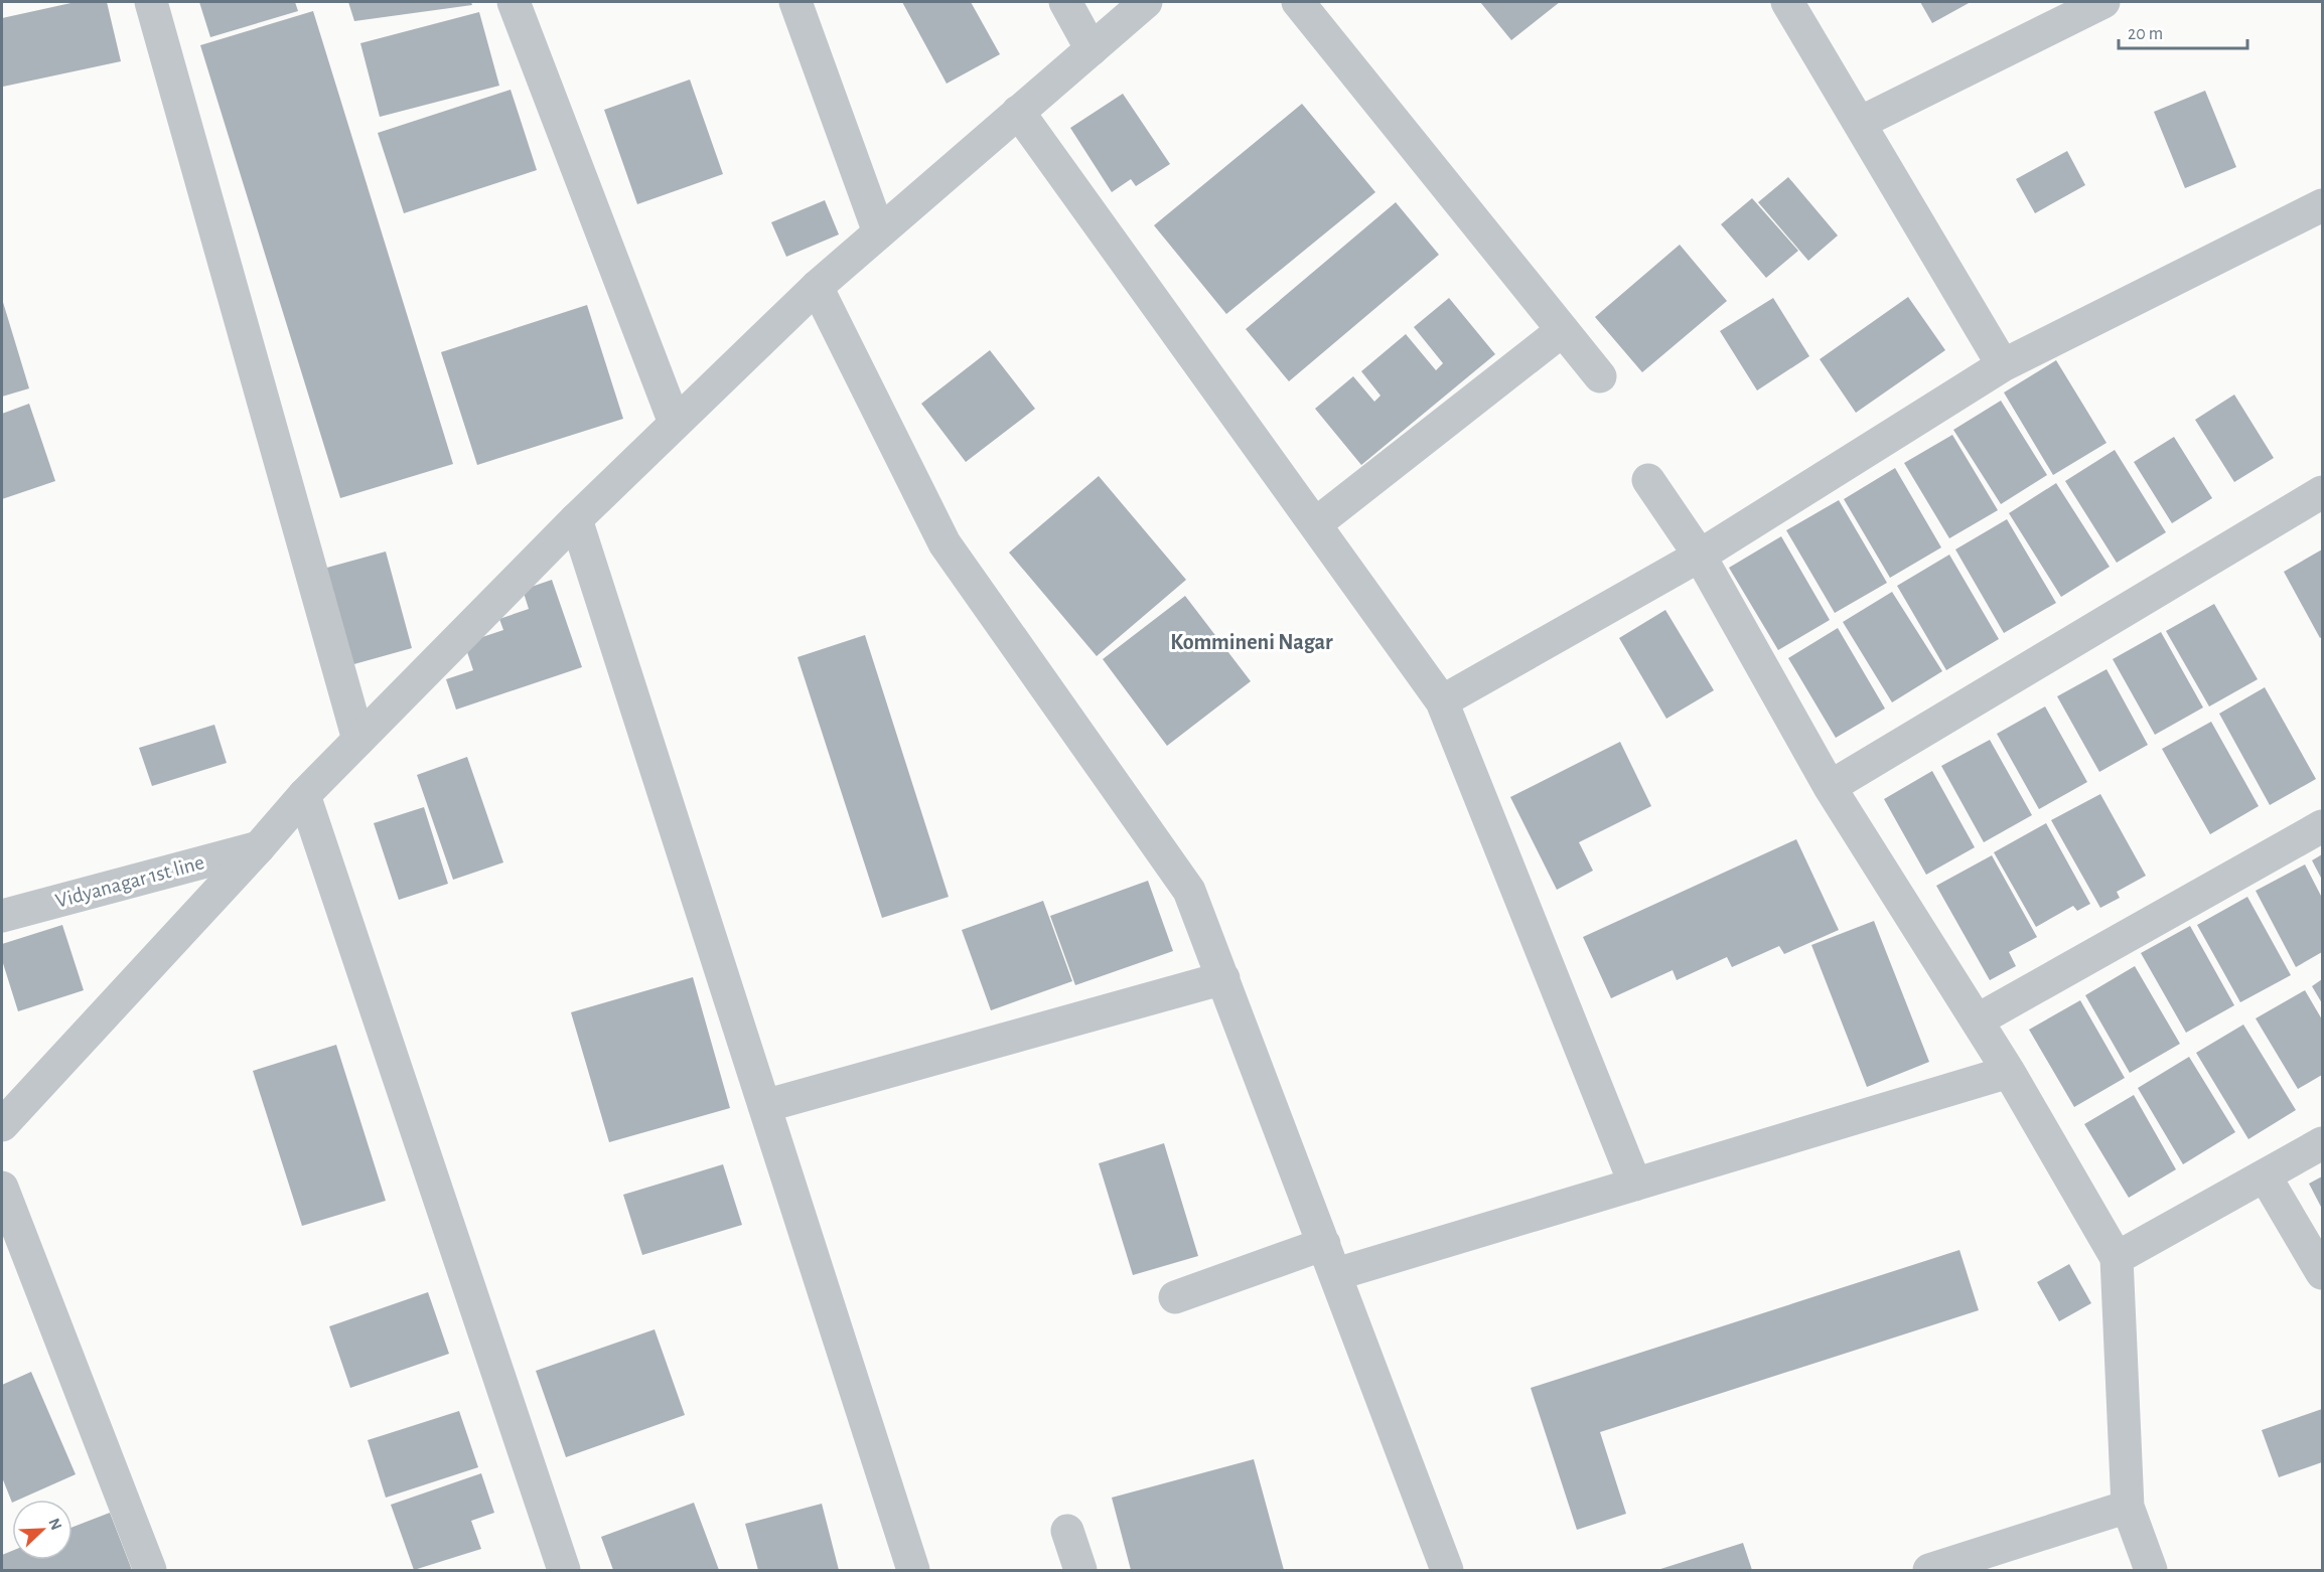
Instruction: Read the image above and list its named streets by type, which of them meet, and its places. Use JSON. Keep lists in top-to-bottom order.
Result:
{
  "streets": {
    "street": ["Vidyanagar 1st line"]
  },
  "districts": ["Kommineni Nagar"],
  "scale_bar": "20 m",
  "north": "top right"
}
